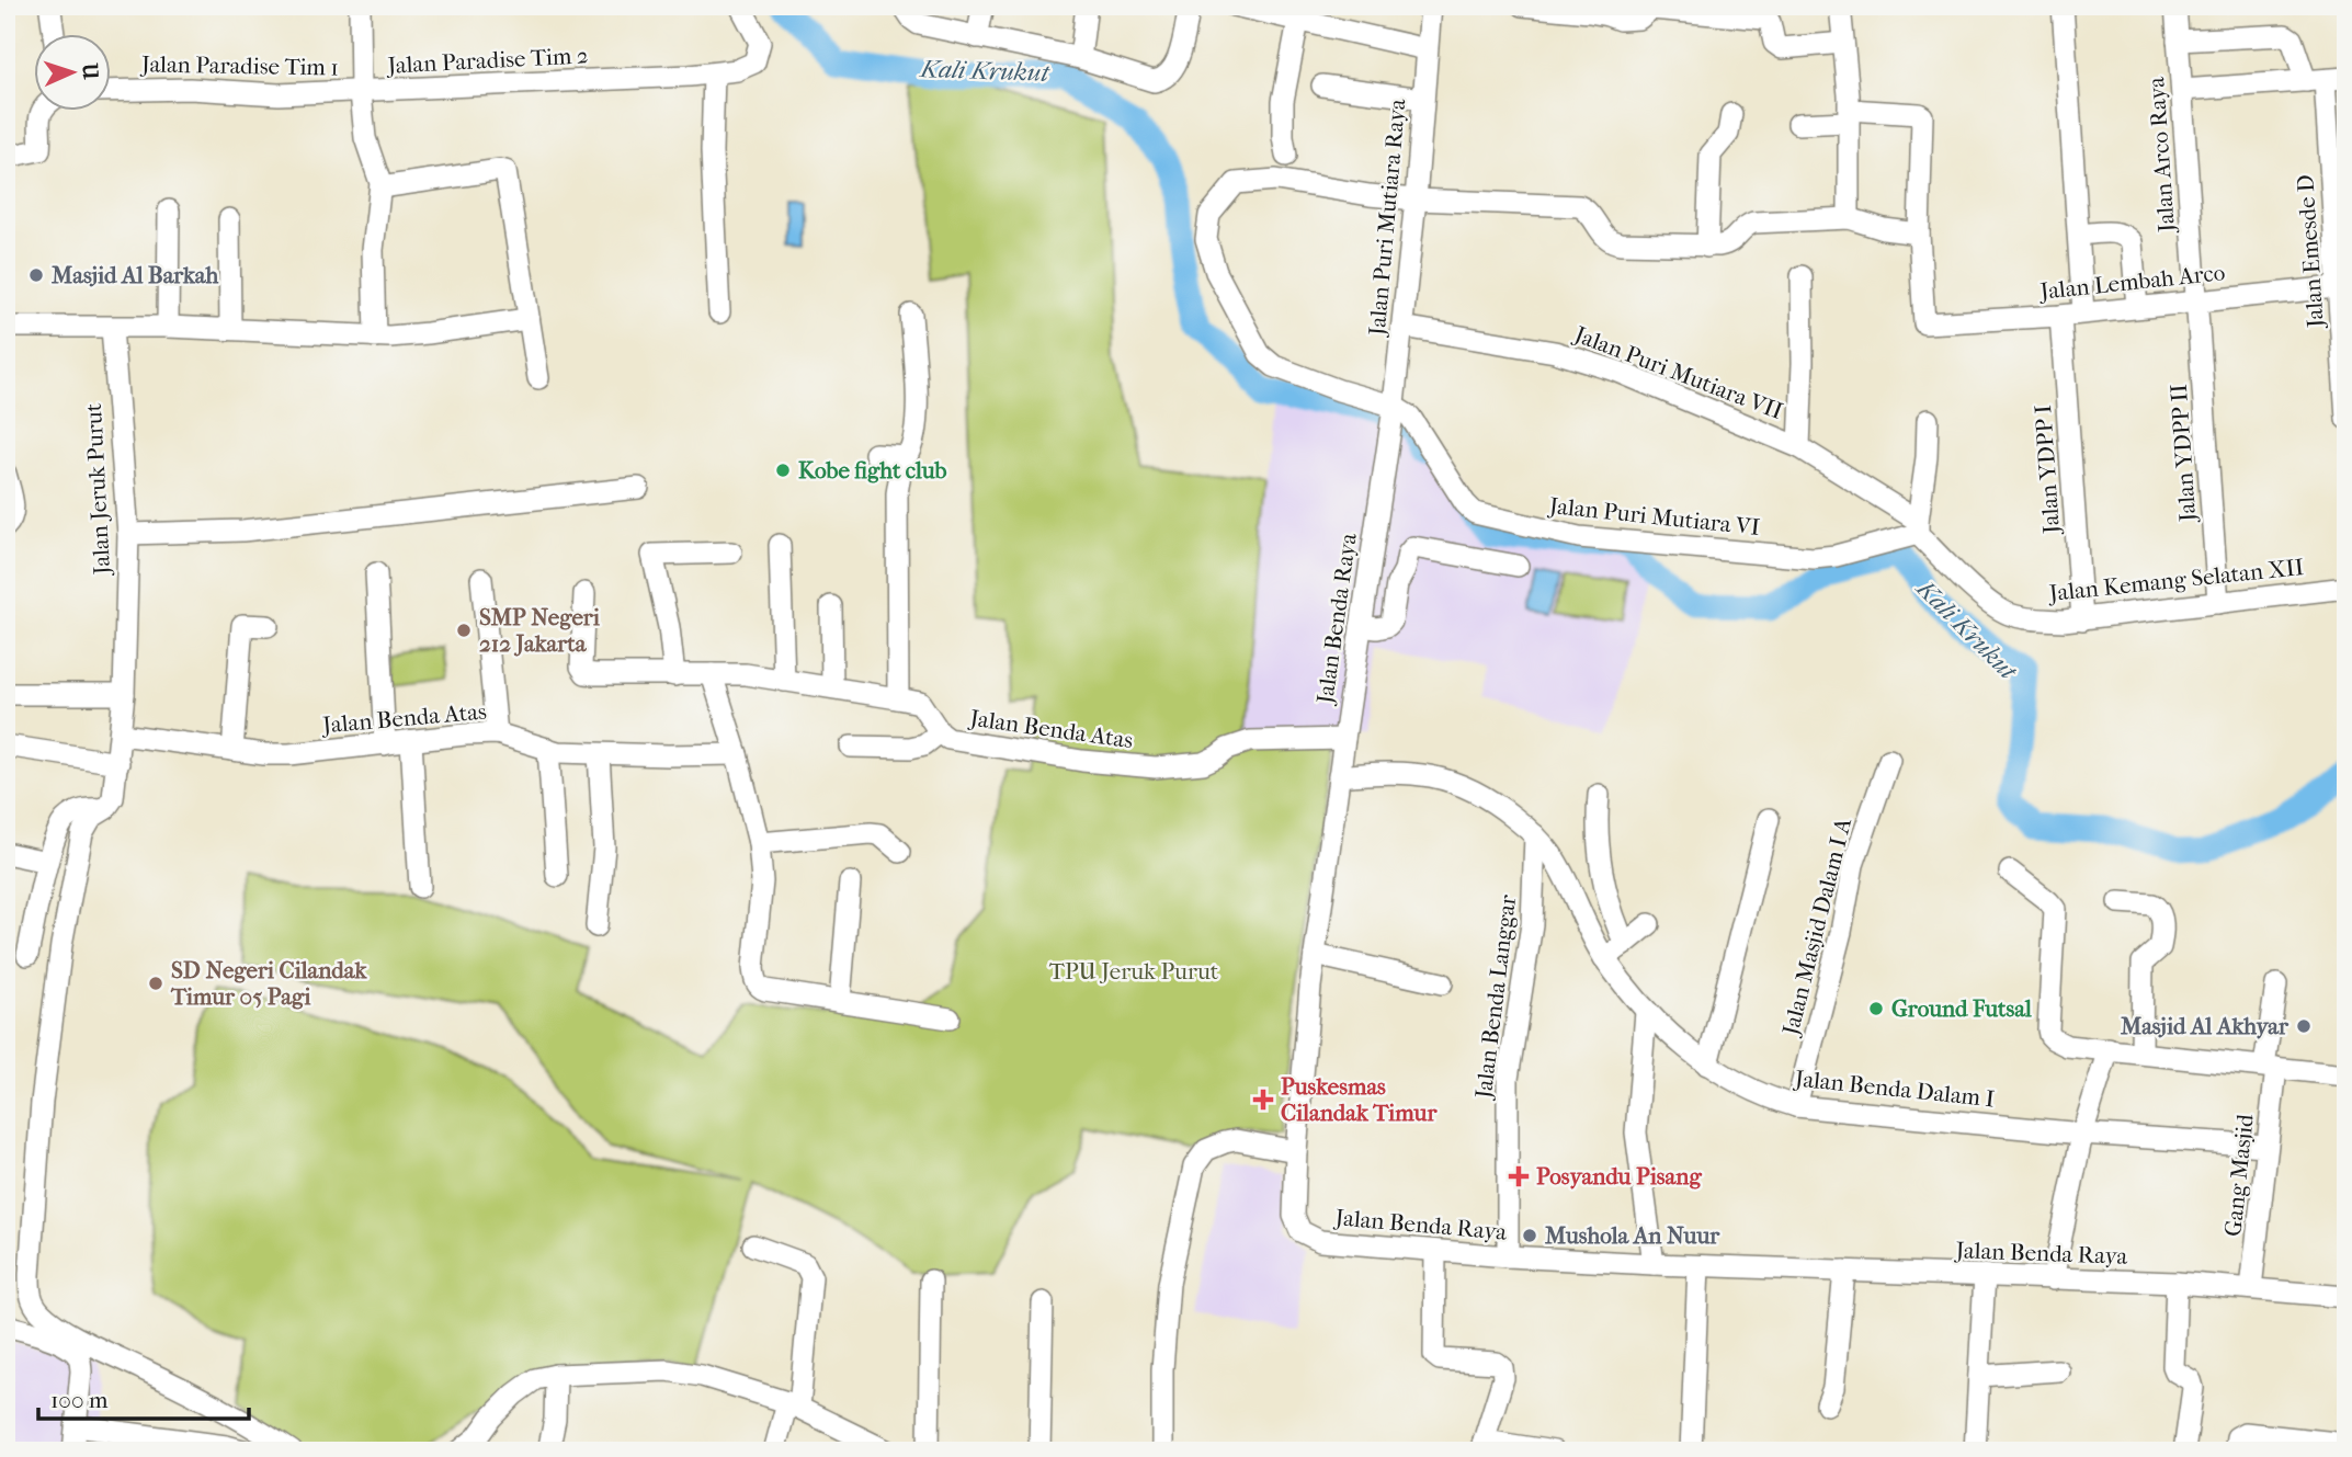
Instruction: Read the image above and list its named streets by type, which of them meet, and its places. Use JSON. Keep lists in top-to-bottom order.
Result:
{
  "streets": {
    "street": [
      "Jalan Paradise Tim 2",
      "Jalan Paradise Tim 1",
      "Jalan Arco Raya",
      "Jalan Puri Mutiara Raya",
      "Jalan Emesde D",
      "Jalan Lembah Arco",
      "Jalan Puri Mutiara VII",
      "Jalan YDPP II",
      "Jalan YDPP I",
      "Jalan Jeruk Purut",
      "Jalan Puri Mutiara VI",
      "Jalan Kemang Selatan XII",
      "Jalan Benda Raya",
      "Jalan Benda Atas",
      "Jalan Masjid Dalam I A",
      "Jalan Benda Langgar",
      "Jalan Benda Dalam I",
      "Gang Masjid"
    ]
  },
  "crossings": [
    ["Jalan Paradise Tim 2", "Jalan Paradise Tim 1"],
    ["Jalan Arco Raya", "Jalan Emesde D"],
    ["Jalan Arco Raya", "Jalan Lembah Arco"],
    ["Jalan Arco Raya", "Jalan YDPP II"],
    ["Jalan Puri Mutiara Raya", "Jalan Puri Mutiara VII"],
    ["Jalan Puri Mutiara Raya", "Jalan Puri Mutiara VI"],
    ["Jalan Puri Mutiara Raya", "Jalan Benda Raya"],
    ["Jalan Emesde D", "Jalan Lembah Arco"],
    ["Jalan Lembah Arco", "Jalan YDPP II"],
    ["Jalan Lembah Arco", "Jalan YDPP I"],
    ["Jalan Puri Mutiara VII", "Jalan Puri Mutiara VI"],
    ["Jalan Puri Mutiara VII", "Jalan Kemang Selatan XII"],
    ["Jalan YDPP II", "Jalan Kemang Selatan XII"],
    ["Jalan YDPP I", "Jalan Kemang Selatan XII"],
    ["Jalan Jeruk Purut", "Jalan Benda Atas"],
    ["Jalan Puri Mutiara VI", "Jalan Kemang Selatan XII"],
    ["Jalan Puri Mutiara VI", "Jalan Benda Raya"],
    ["Jalan Benda Raya", "Jalan Benda Atas"],
    ["Jalan Benda Raya", "Jalan Benda Langgar"],
    ["Jalan Benda Raya", "Jalan Benda Dalam I"],
    ["Jalan Benda Raya", "Gang Masjid"],
    ["Jalan Masjid Dalam I A", "Jalan Benda Dalam I"],
    ["Jalan Benda Langgar", "Jalan Benda Dalam I"],
    ["Jalan Benda Dalam I", "Gang Masjid"]
  ],
  "water": ["Kali Krukut"],
  "parks": ["TPU Jeruk Purut"],
  "places": {
    "other": [
      "Masjid Al Barkah",
      "Kobe fight club",
      "SMP Negeri 212 Jakarta",
      "SD Negeri Cilandak Timur 05 Pagi",
      "Ground Futsal",
      "Masjid Al Akhyar",
      "Mushola An Nuur"
    ],
    "health": ["Puskesmas Cilandak Timur", "Posyandu Pisang"]
  },
  "scale_bar": "100 m",
  "north": "right"
}
